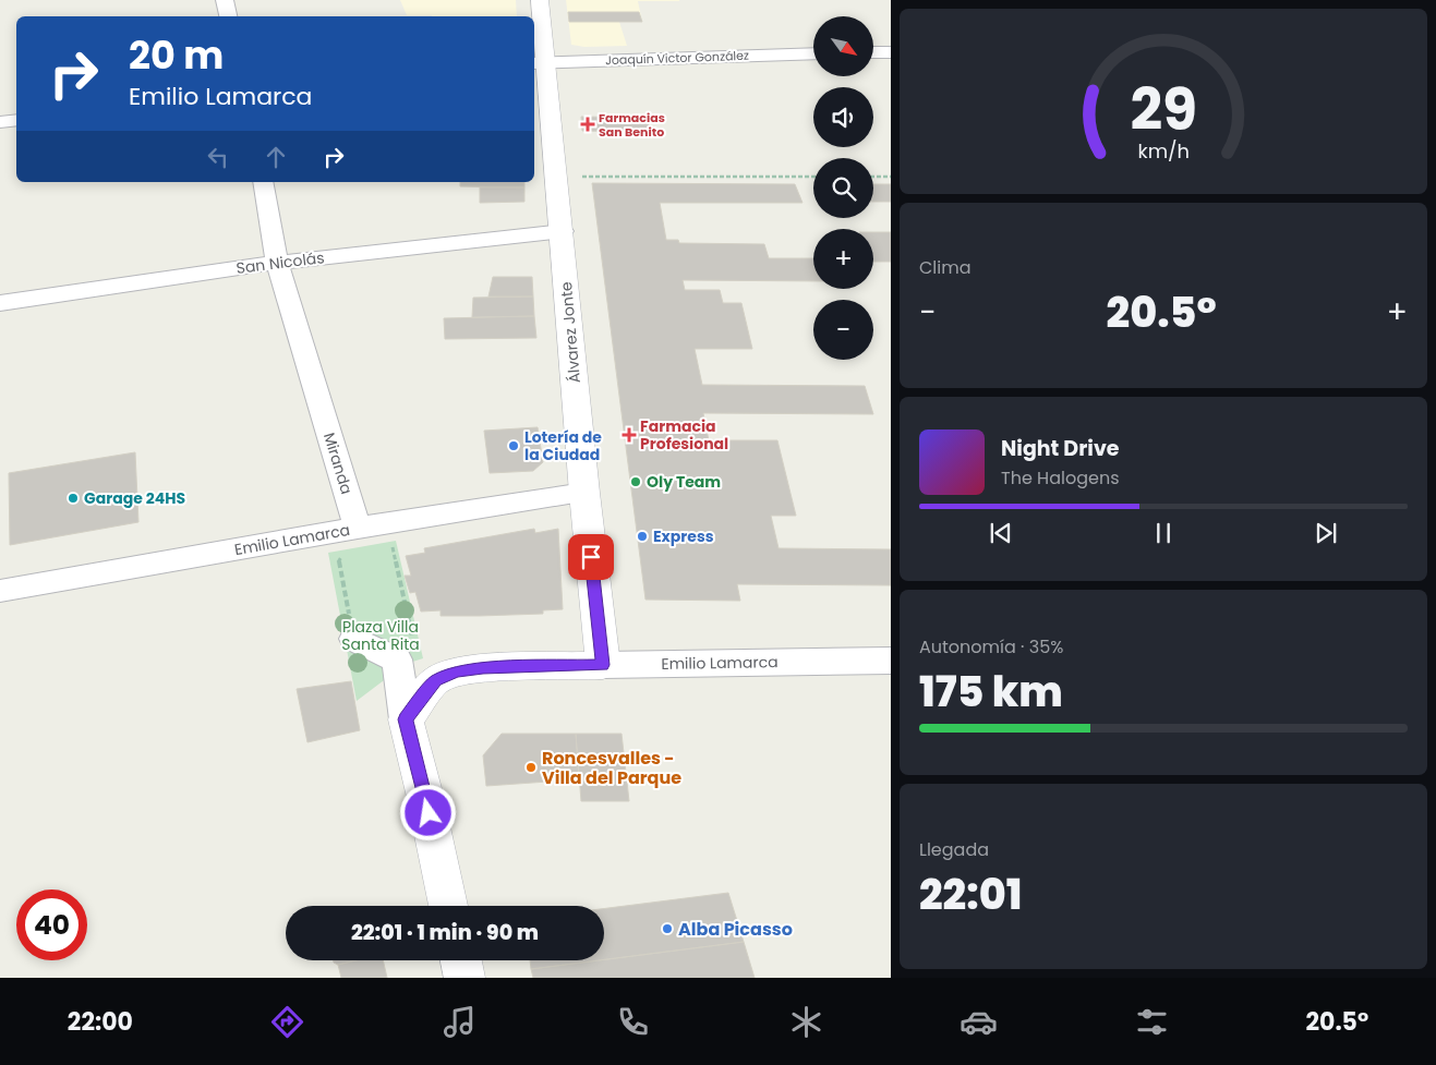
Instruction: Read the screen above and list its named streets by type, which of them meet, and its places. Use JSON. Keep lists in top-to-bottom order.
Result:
{
  "streets": {
    "street": [
      "Joaquín Victor González",
      "San Nicolás",
      "Álvarez Jonte",
      "Miranda",
      "Emilio Lamarca"
    ]
  },
  "crossings": [
    ["Joaquín Victor González", "Álvarez Jonte"],
    ["San Nicolás", "Álvarez Jonte"],
    ["San Nicolás", "Miranda"],
    ["Álvarez Jonte", "Emilio Lamarca"],
    ["Miranda", "Emilio Lamarca"]
  ],
  "parks": ["Plaza Villa Santa Rita"],
  "places": {
    "health": ["Farmacias San Benito", "Farmacia Profesional"],
    "other": [
      "Lotería de la Ciudad",
      "Oly Team",
      "Garage 24HS",
      "Express",
      "Roncesvalles - Villa del Parque",
      "Alba Picasso"
    ]
  },
  "north": "bottom right",
  "page": {
    "map_buttons": ["+", "−"],
    "turn": ["20 m", "Emilio Lamarca"],
    "tile": [
      "Clima",
      ["Autonomía · 35%", "175 km"],
      ["Llegada", "22:01"]
    ],
    "heat": ["−", "20.5°", "+"],
    "song": ["Night Drive", "The Halogens"],
    "limit": "40",
    "trip": "22:01 · 1 min · 90 m",
    "tabs": ["22:00", "20.5°"],
    "gauge": ["29", "km/h"]
  }
}
